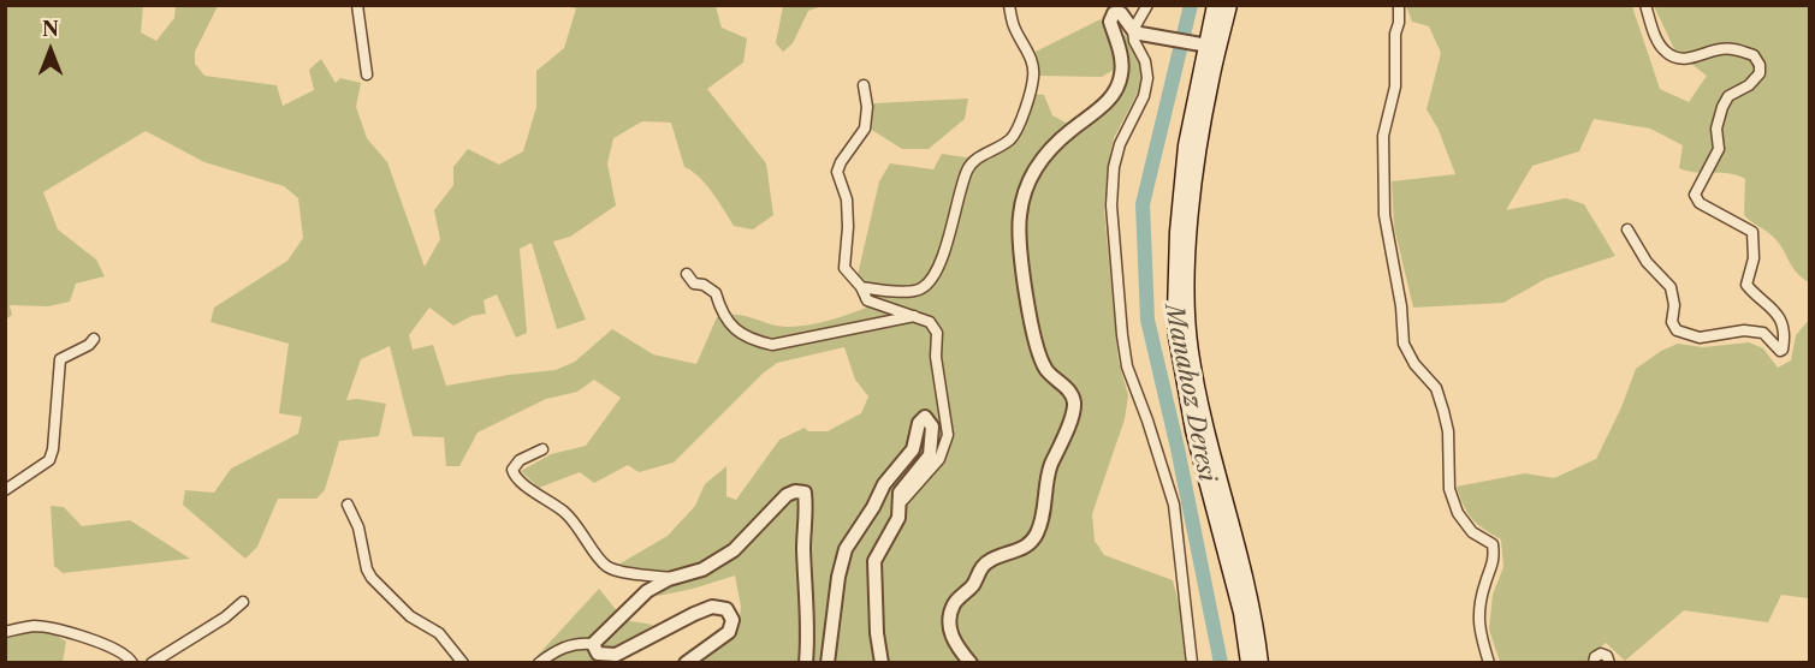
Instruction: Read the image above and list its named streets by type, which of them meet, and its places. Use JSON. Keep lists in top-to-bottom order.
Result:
{
  "water": ["Manahoz Deresi"],
  "north": "top"
}
